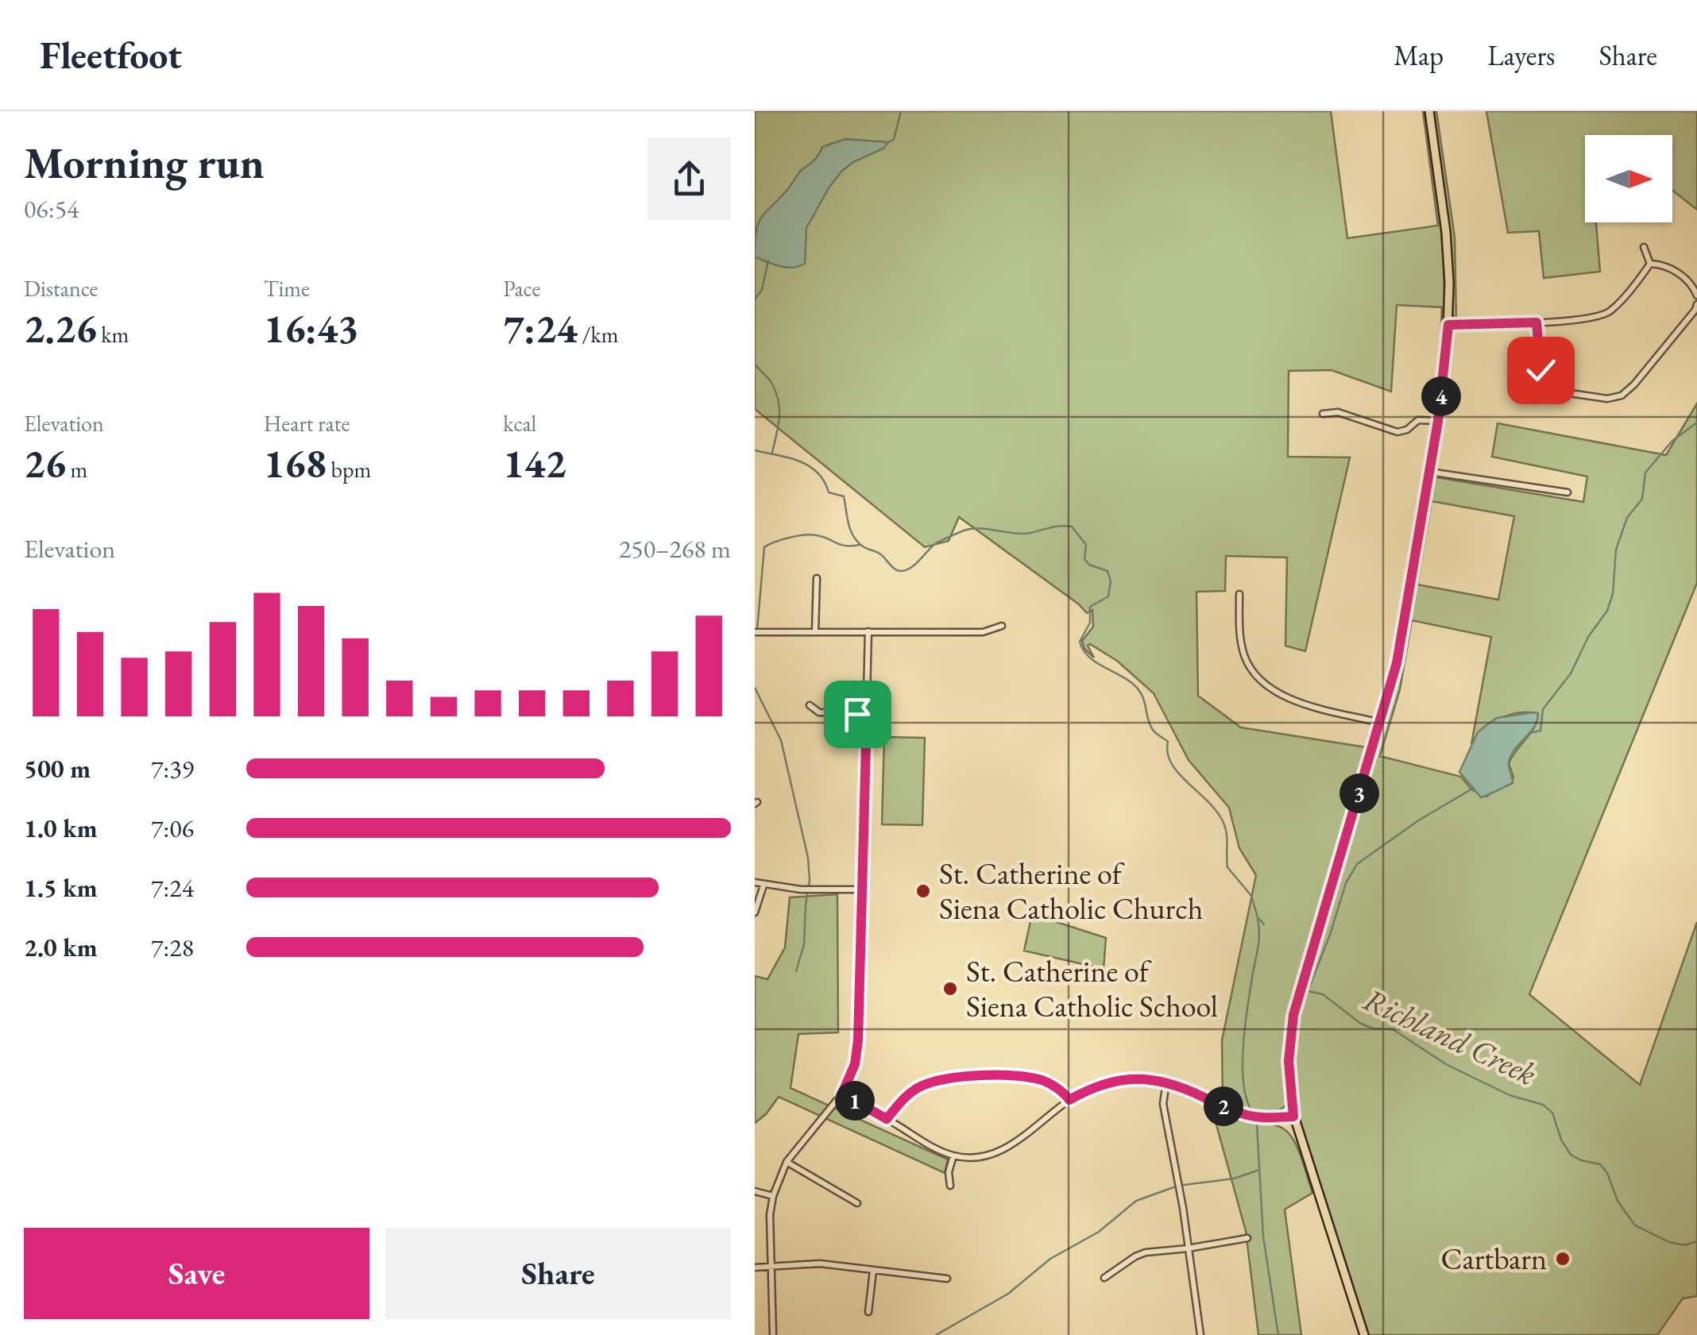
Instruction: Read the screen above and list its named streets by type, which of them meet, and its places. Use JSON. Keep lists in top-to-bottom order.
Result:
{
  "water": ["Richland Creek"],
  "places": ["St. Catherine of Siena Catholic Church", "St. Catherine of Siena Catholic School", "Cartbarn"],
  "north": "right",
  "page": {
    "header": "Fleetfoot",
    "nav": ["Map", "Layers", "Share"],
    "heading": ["Morning run", "06:54"],
    "stats": [
      ["Distance", "2.26 km"],
      ["Time", "16:43"],
      ["Pace", "7:24 /km"],
      ["Elevation", "26 m"],
      ["Heart rate", "168 bpm"],
      ["kcal", "142"]
    ],
    "pins": [
      "4",
      "3",
      "1",
      "2"
    ],
    "chart": ["Elevation", "250–268 m"],
    "list": [
      {
        "name": "500 m",
        "note": "7:39"
      },
      {
        "name": "1.0 km",
        "note": "7:06"
      },
      {
        "name": "1.5 km",
        "note": "7:24"
      },
      {
        "name": "2.0 km",
        "note": "7:28"
      }
    ],
    "buttons": ["Save", "Share"]
  }
}
